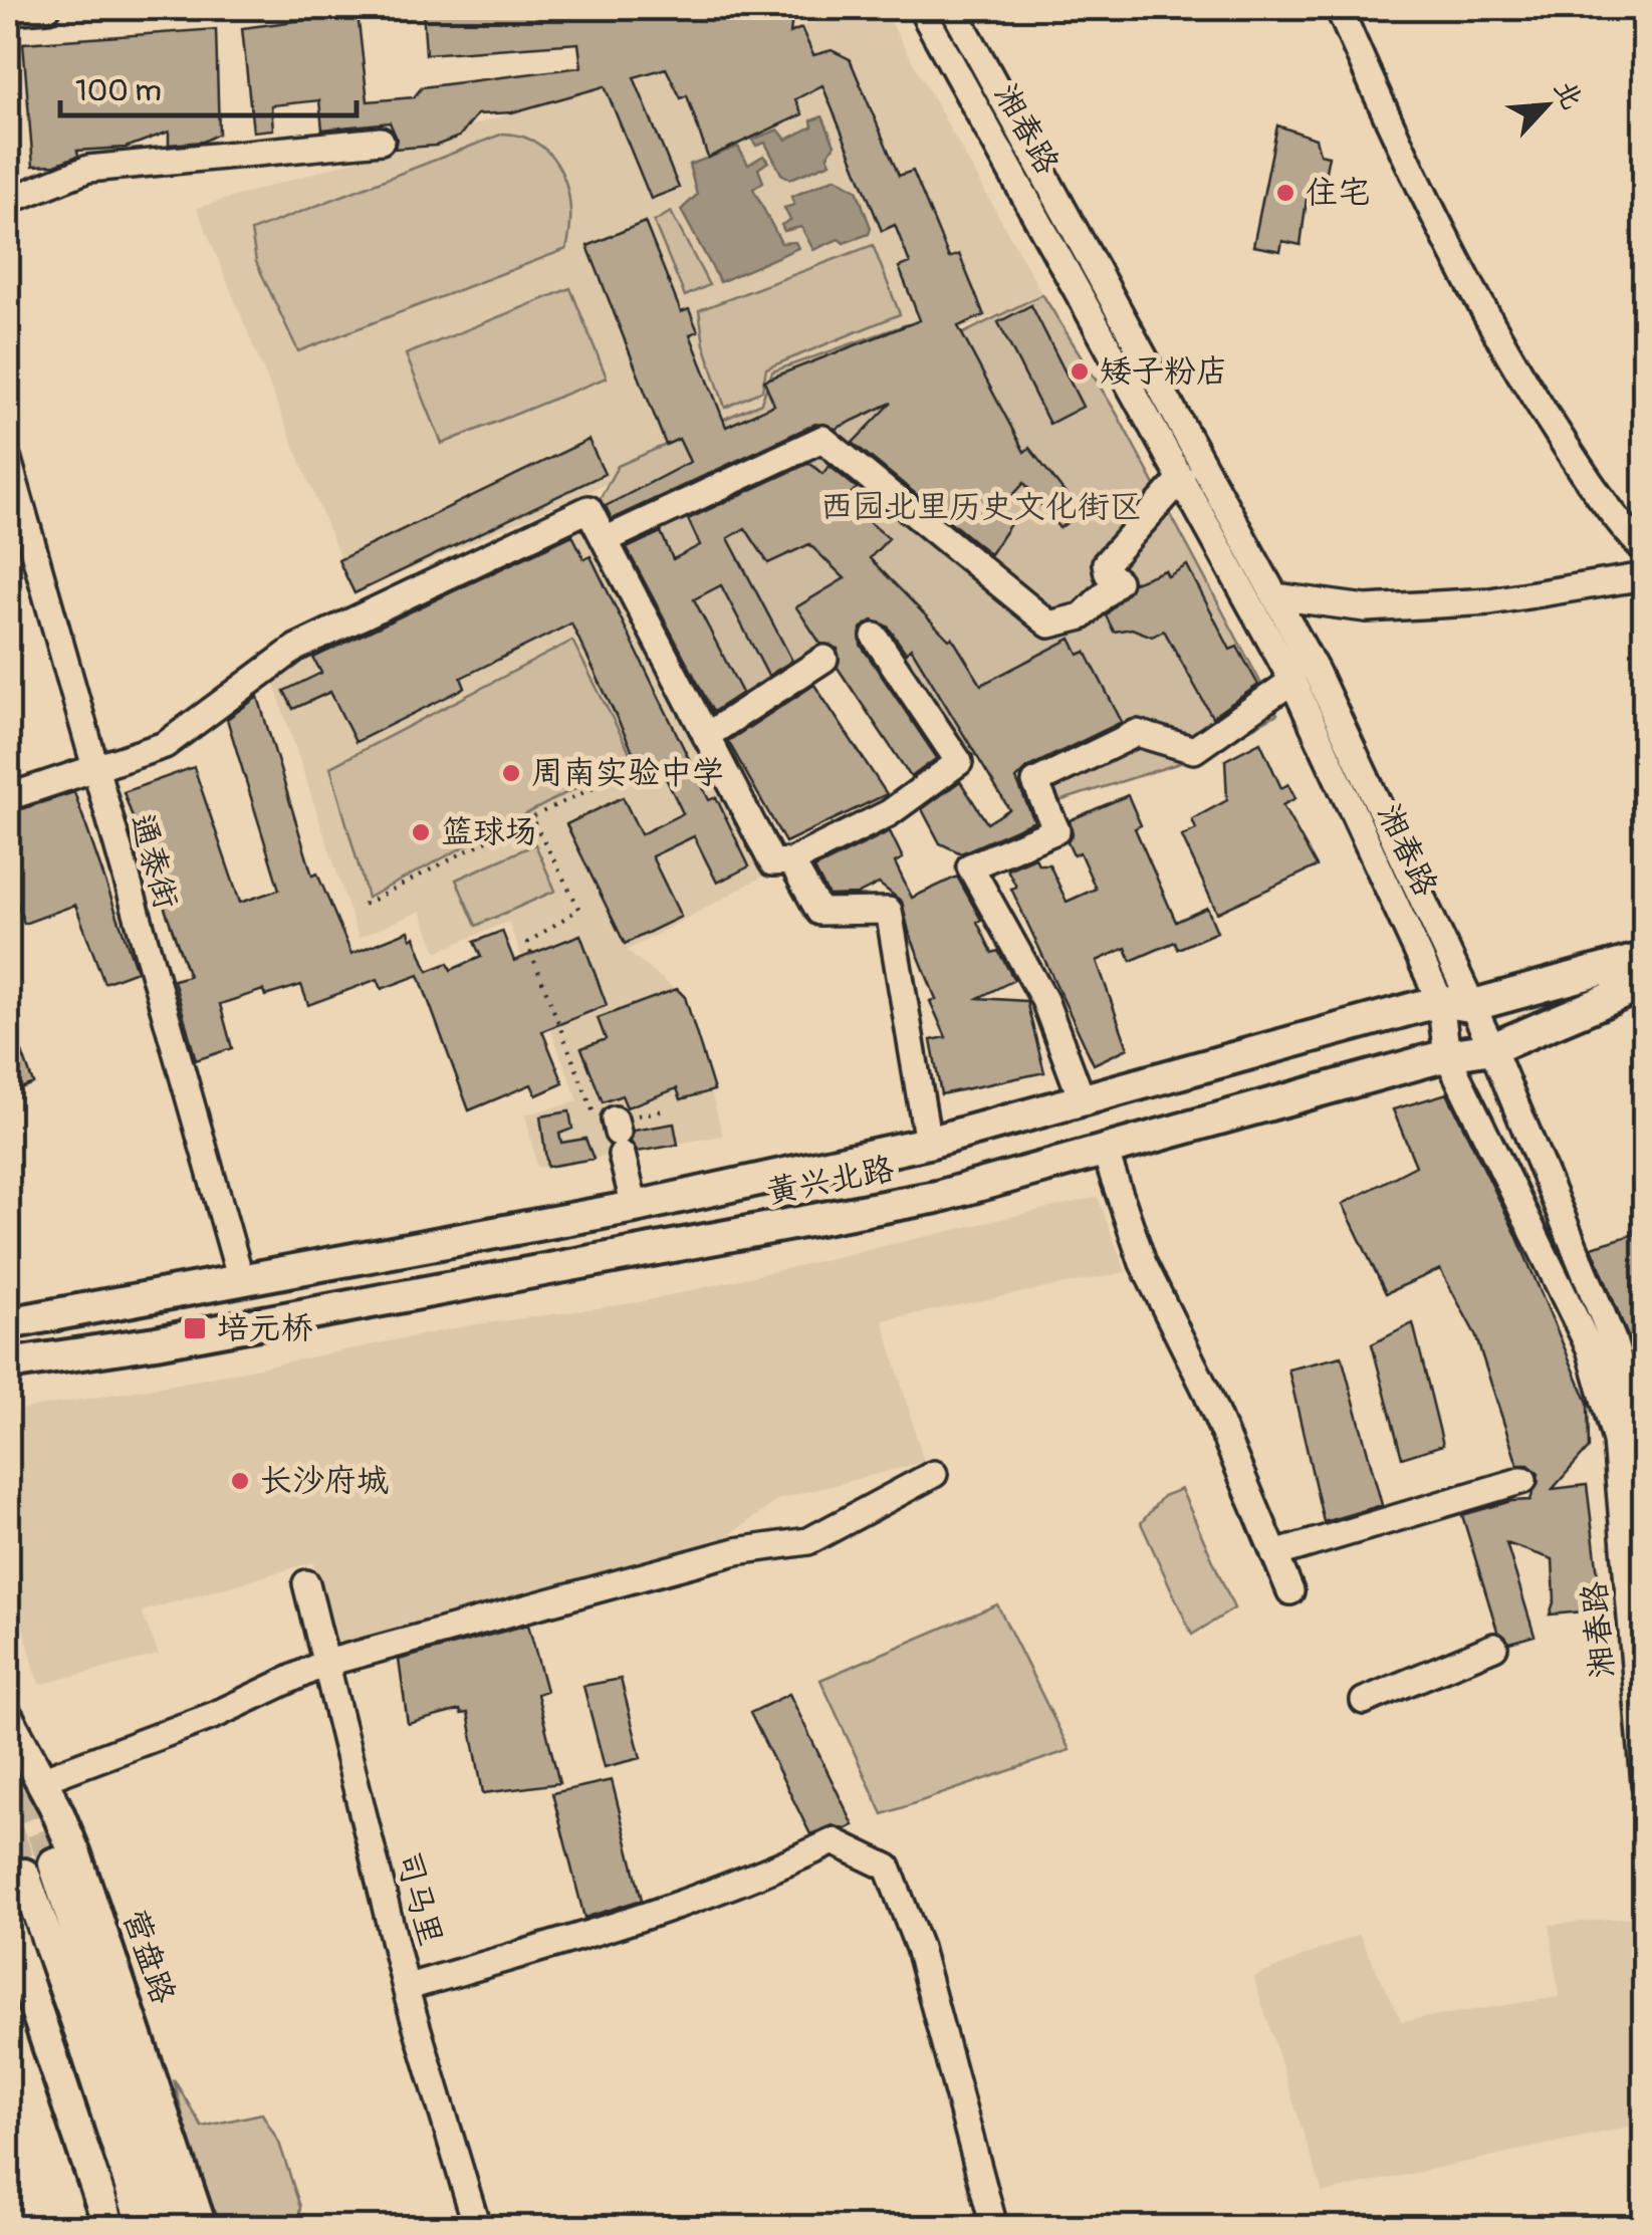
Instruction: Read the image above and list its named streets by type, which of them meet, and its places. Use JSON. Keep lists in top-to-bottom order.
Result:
{
  "streets": {
    "main road": ["黄兴北路", "营盘路"],
    "street": ["湘春路", "通泰街", "司马里"]
  },
  "crossings": [
    ["湘春路", "黄兴北路"],
    ["通泰街", "黄兴北路"]
  ],
  "parks": ["西园北里历史文化街区"],
  "places": {
    "other": [
      "住宅",
      "矮子粉店",
      "周南实验中学",
      "篮球场",
      "长沙府城"
    ],
    "transit": ["培元桥"]
  },
  "scale_bar": "100 m",
  "north": "top right"
}
